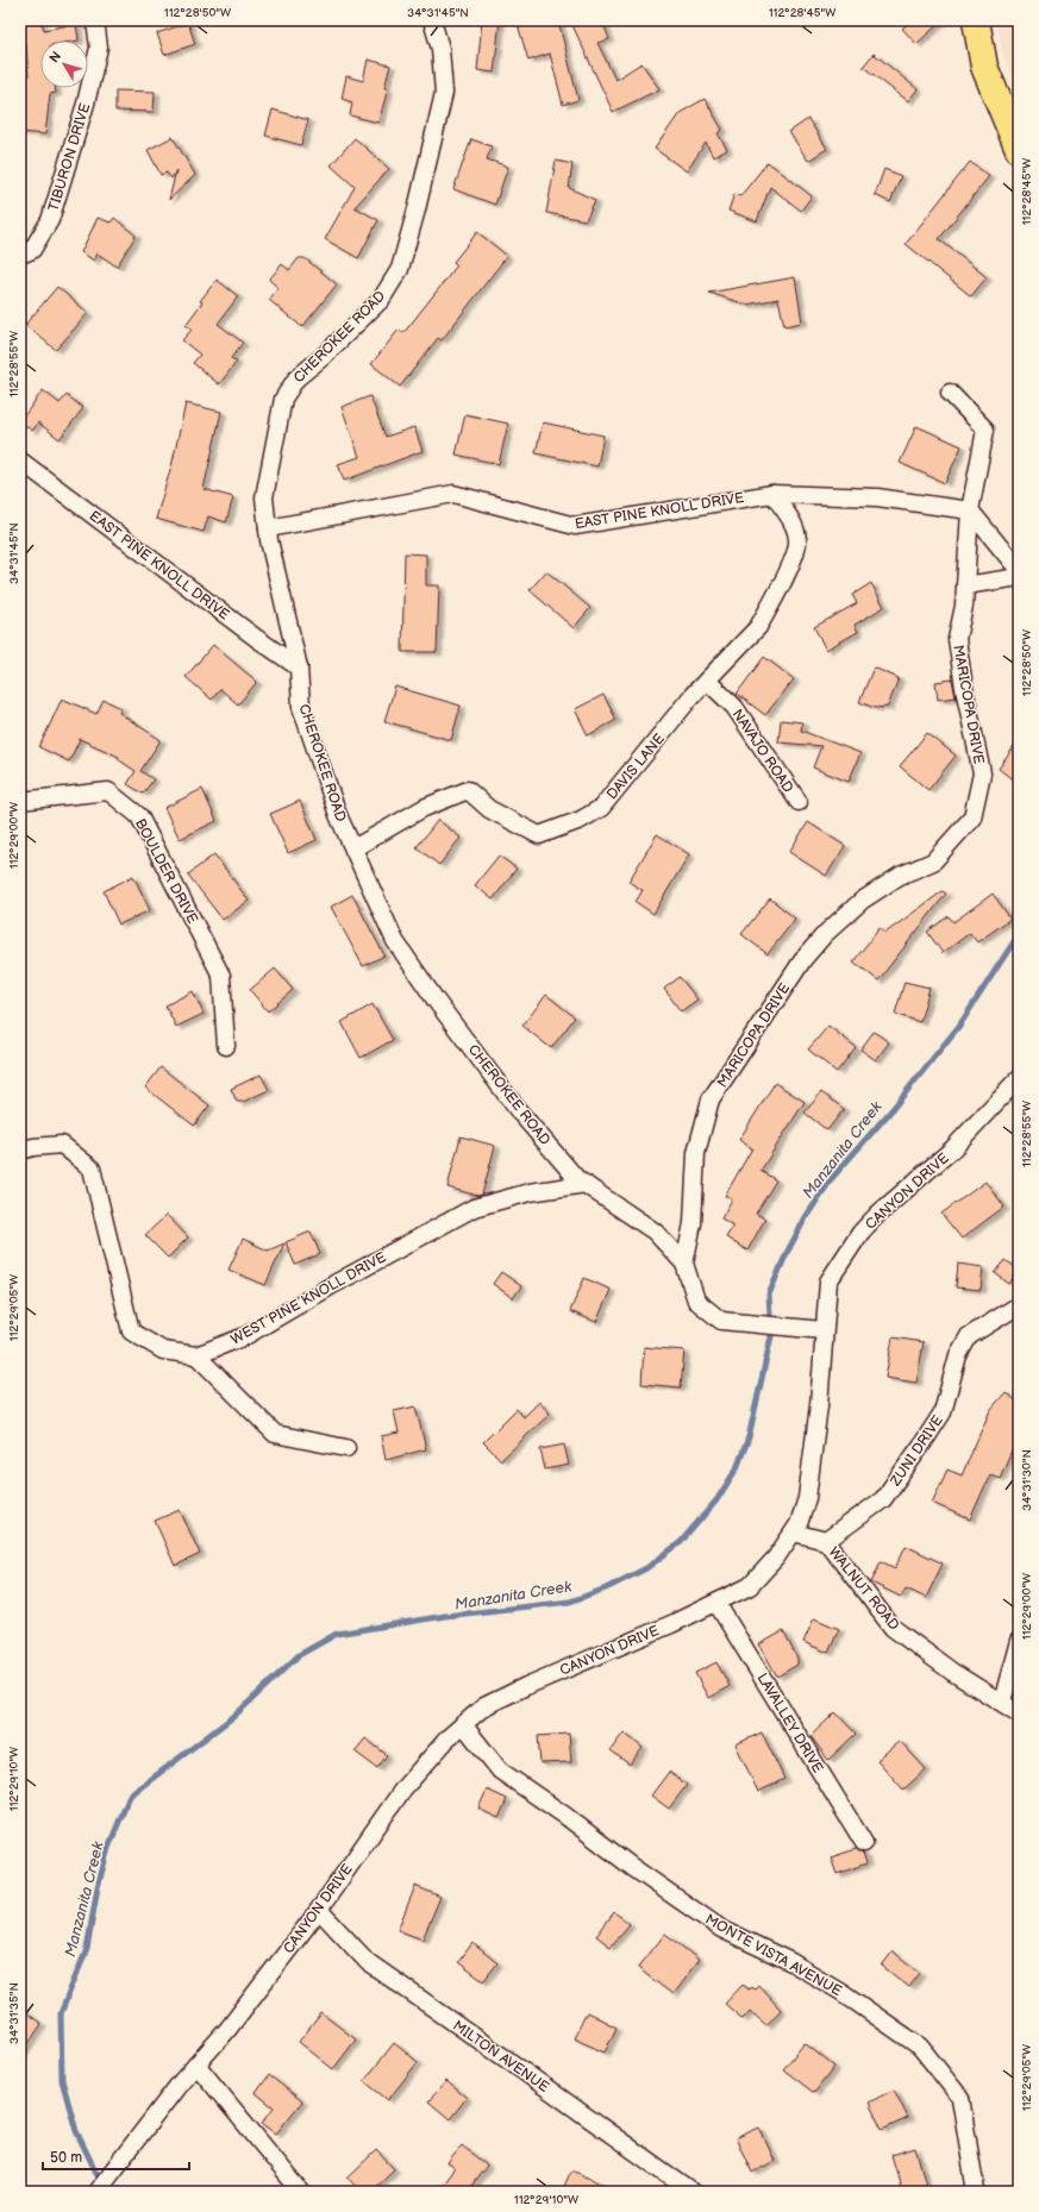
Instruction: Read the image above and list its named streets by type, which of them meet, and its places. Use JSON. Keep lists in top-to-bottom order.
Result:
{
  "streets": {
    "street": [
      "TIBURON DRIVE",
      "CHEROKEE ROAD",
      "EAST PINE KNOLL DRIVE",
      "MARICOPA DRIVE",
      "NAVAJO ROAD",
      "DAVIS LANE",
      "BOULDER DRIVE",
      "CANYON DRIVE",
      "WEST PINE KNOLL DRIVE",
      "ZUNI DRIVE",
      "WALNUT ROAD",
      "LAVALLEY DRIVE",
      "MONTE VISTA AVENUE",
      "MILTON AVENUE"
    ]
  },
  "crossings": [
    ["CHEROKEE ROAD", "EAST PINE KNOLL DRIVE"],
    ["CHEROKEE ROAD", "MARICOPA DRIVE"],
    ["CHEROKEE ROAD", "DAVIS LANE"],
    ["CHEROKEE ROAD", "CANYON DRIVE"],
    ["CHEROKEE ROAD", "WEST PINE KNOLL DRIVE"],
    ["EAST PINE KNOLL DRIVE", "MARICOPA DRIVE"],
    ["EAST PINE KNOLL DRIVE", "DAVIS LANE"],
    ["NAVAJO ROAD", "DAVIS LANE"],
    ["CANYON DRIVE", "WALNUT ROAD"],
    ["CANYON DRIVE", "LAVALLEY DRIVE"],
    ["CANYON DRIVE", "MONTE VISTA AVENUE"],
    ["CANYON DRIVE", "MILTON AVENUE"],
    ["ZUNI DRIVE", "WALNUT ROAD"]
  ],
  "water": ["Manzanita Creek"],
  "scale_bar": "50 m",
  "north": "top left",
  "coordinates": [
    "112°28'50\"W",
    "34°31'45\"N",
    "112°28'45\"W",
    "112°28'55\"W",
    "112°29'00\"W",
    "112°29'05\"W",
    "34°31'30\"N",
    "112°29'10\"W",
    "34°31'35\"N"
  ]
}
